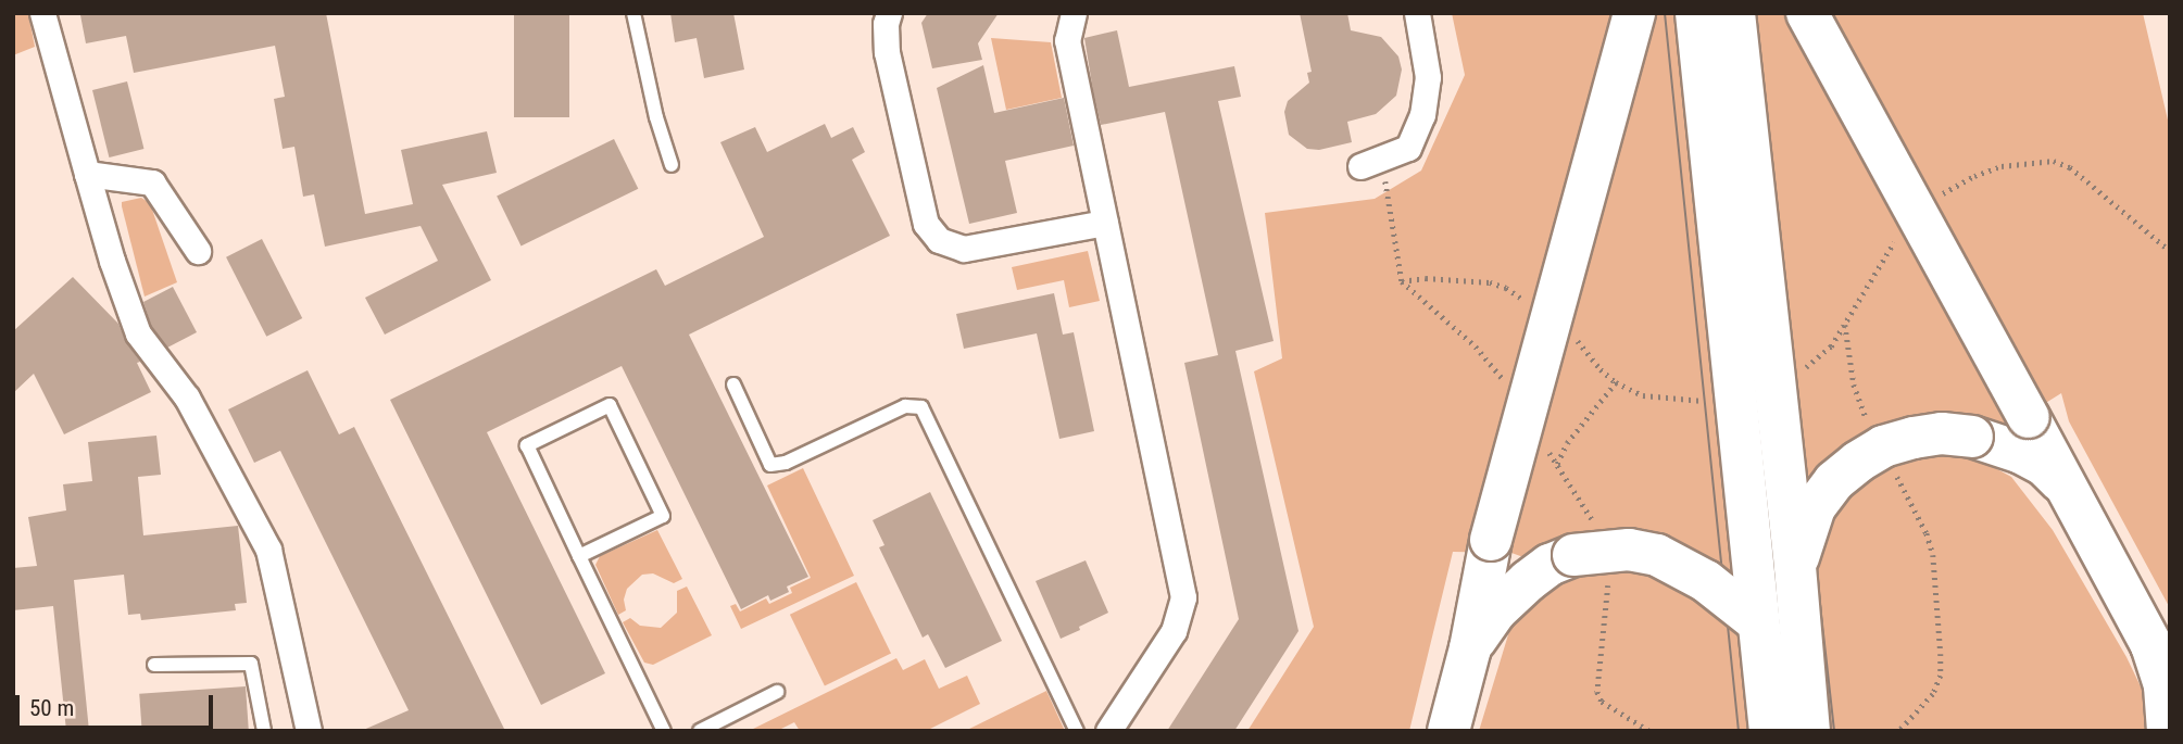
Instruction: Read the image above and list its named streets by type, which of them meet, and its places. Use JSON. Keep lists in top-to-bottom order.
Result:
{
  "scale_bar": "50 m"
}
